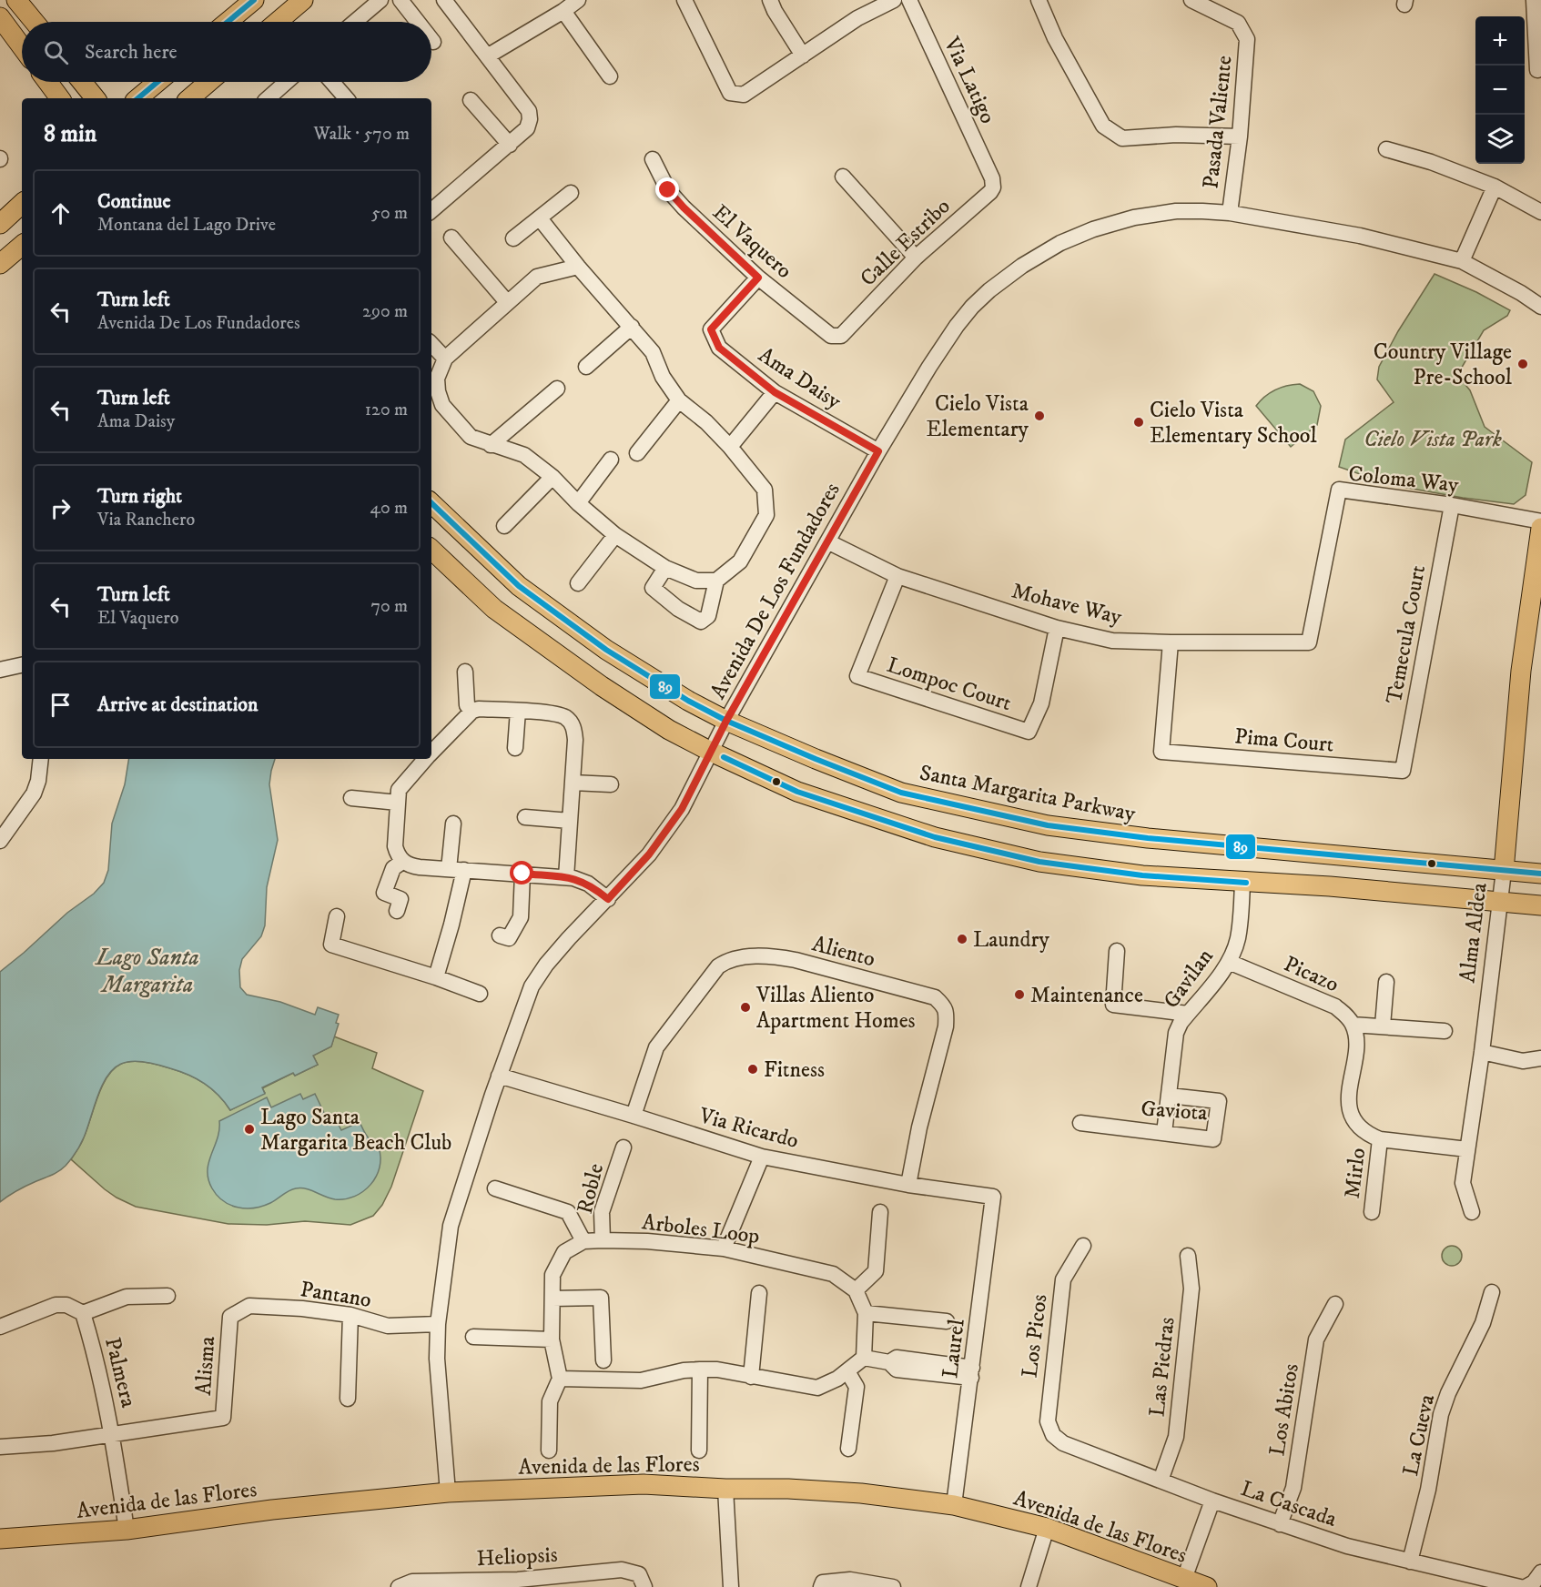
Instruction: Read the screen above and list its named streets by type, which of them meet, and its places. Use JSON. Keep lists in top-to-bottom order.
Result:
{
  "streets": {
    "main road": ["Santa Margarita Parkway", "Alma Aldea", "Avenida de las Flores"],
    "street": [
      "Via Latigo",
      "Pasada Valiente",
      "El Vaquero",
      "Calle Estribo",
      "Ama Daisy",
      "Coloma Way",
      "Avenida De Los Fundadores",
      "Mohave Way",
      "Temecula Court",
      "Lompoc Court",
      "Pima Court",
      "Aliento",
      "Picazo",
      "Gavilan",
      "Gaviota",
      "Via Ricardo",
      "Mirlo",
      "Roble",
      "Arboles Loop",
      "Pantano",
      "Los Picos",
      "Laurel",
      "Alisma",
      "Las Piedras",
      "Palmera",
      "Los Abitos",
      "La Cueva",
      "La Cascada",
      "Heliopsis"
    ]
  },
  "crossings": [
    ["Via Latigo", "Calle Estribo"],
    ["Pasada Valiente", "Avenida De Los Fundadores"],
    ["El Vaquero", "Calle Estribo"],
    ["El Vaquero", "Ama Daisy"],
    ["Ama Daisy", "Avenida De Los Fundadores"],
    ["Coloma Way", "Mohave Way"],
    ["Coloma Way", "Temecula Court"],
    ["Avenida De Los Fundadores", "Mohave Way"],
    ["Avenida De Los Fundadores", "Santa Margarita Parkway"],
    ["Avenida De Los Fundadores", "Via Ricardo"],
    ["Avenida De Los Fundadores", "Pantano"],
    ["Avenida De Los Fundadores", "Avenida de las Flores"],
    ["Mohave Way", "Lompoc Court"],
    ["Mohave Way", "Pima Court"],
    ["Temecula Court", "Pima Court"],
    ["Santa Margarita Parkway", "Alma Aldea"],
    ["Aliento", "Via Ricardo"],
    ["Picazo", "Gavilan"],
    ["Gavilan", "Gaviota"],
    ["Via Ricardo", "Laurel"],
    ["Roble", "Arboles Loop"],
    ["Pantano", "Alisma"],
    ["Los Picos", "La Cascada"],
    ["Laurel", "Avenida de las Flores"],
    ["Alisma", "Palmera"],
    ["Las Piedras", "La Cascada"],
    ["Palmera", "Avenida de las Flores"],
    ["Los Abitos", "La Cascada"],
    ["La Cueva", "La Cascada"]
  ],
  "water": ["Lago Santa Margarita"],
  "parks": ["Cielo Vista Park"],
  "places": [
    "Country Village Pre-School",
    "Cielo Vista Elementary",
    "Cielo Vista Elementary School",
    "Laundry",
    "Maintenance",
    "Villas Aliento Apartment Homes",
    "Fitness",
    "Lago Santa Margarita Beach Club"
  ],
  "lines": ["transit line 89"],
  "page": {
    "map_buttons": ["+", "−"],
    "search": "Search here",
    "heading": ["8 min", "Walk · 570 m"],
    "list": [
      ["Continue", "Montana del Lago Drive", "50 m"],
      ["Turn left", "Avenida De Los Fundadores", "290 m"],
      ["Turn left", "Ama Daisy", "120 m"],
      ["Turn right", "Via Ranchero", "40 m"],
      ["Turn left", "El Vaquero", "70 m"],
      "Arrive at destination"
    ]
  }
}
